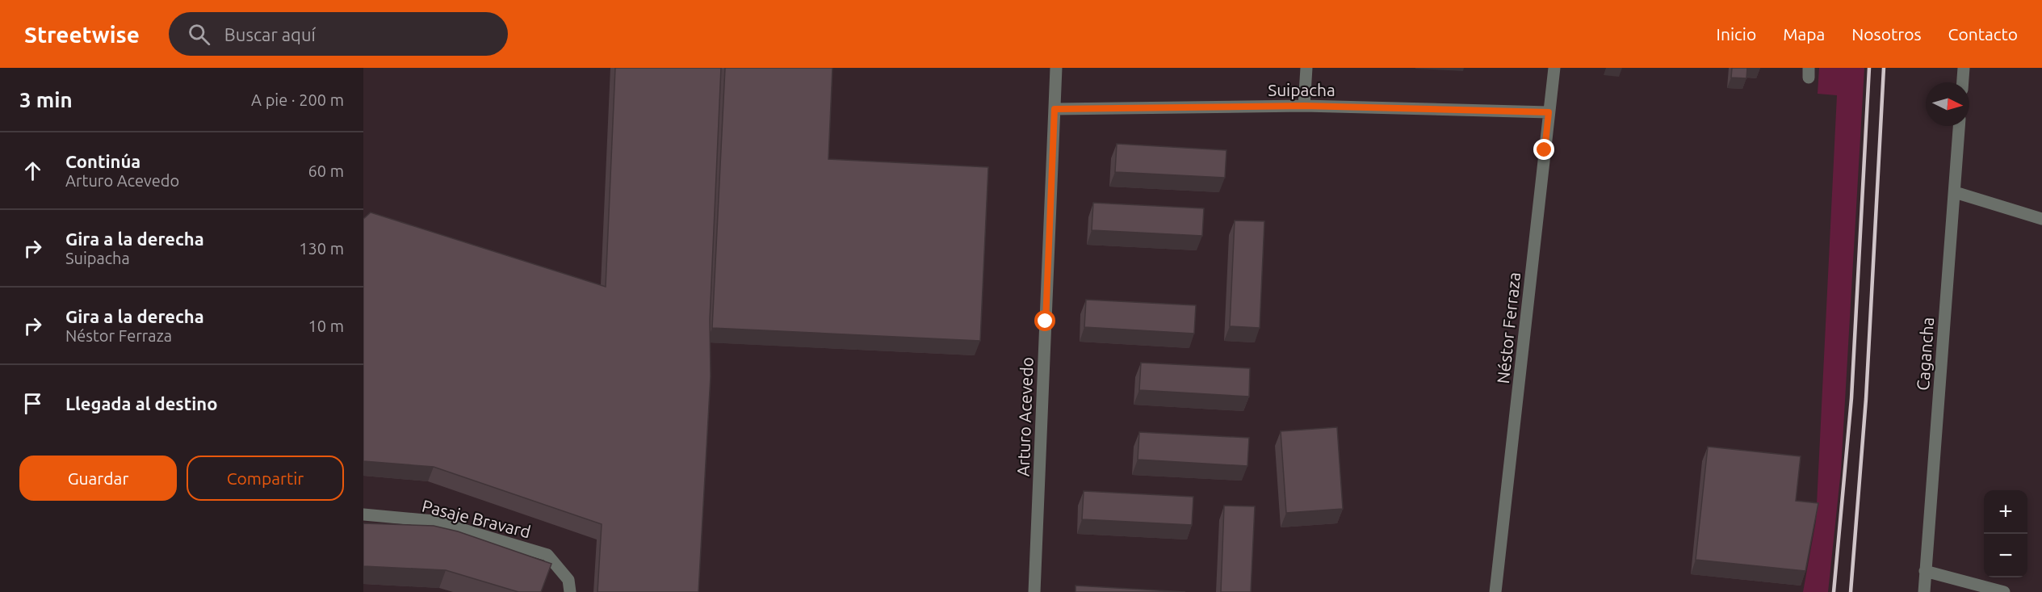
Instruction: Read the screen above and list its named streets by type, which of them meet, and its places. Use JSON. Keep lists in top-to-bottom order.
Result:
{
  "streets": {
    "street": [
      "Suipacha",
      "Néstor Ferraza",
      "Cagancha",
      "Arturo Acevedo",
      "Pasaje Bravard"
    ]
  },
  "crossings": [
    ["Suipacha", "Néstor Ferraza"],
    ["Suipacha", "Arturo Acevedo"]
  ],
  "north": "right",
  "page": {
    "header": "Streetwise",
    "search": "Buscar aquí",
    "nav": [
      "Inicio",
      "Mapa",
      "Nosotros",
      "Contacto"
    ],
    "heading": ["3 min", "A pie · 200 m"],
    "list": [
      ["Continúa", "Arturo Acevedo", "60 m"],
      ["Gira a la derecha", "Suipacha", "130 m"],
      ["Gira a la derecha", "Néstor Ferraza", "10 m"],
      "Llegada al destino"
    ],
    "buttons": ["Guardar", "Compartir"],
    "map_buttons": ["+", "−"]
  }
}
